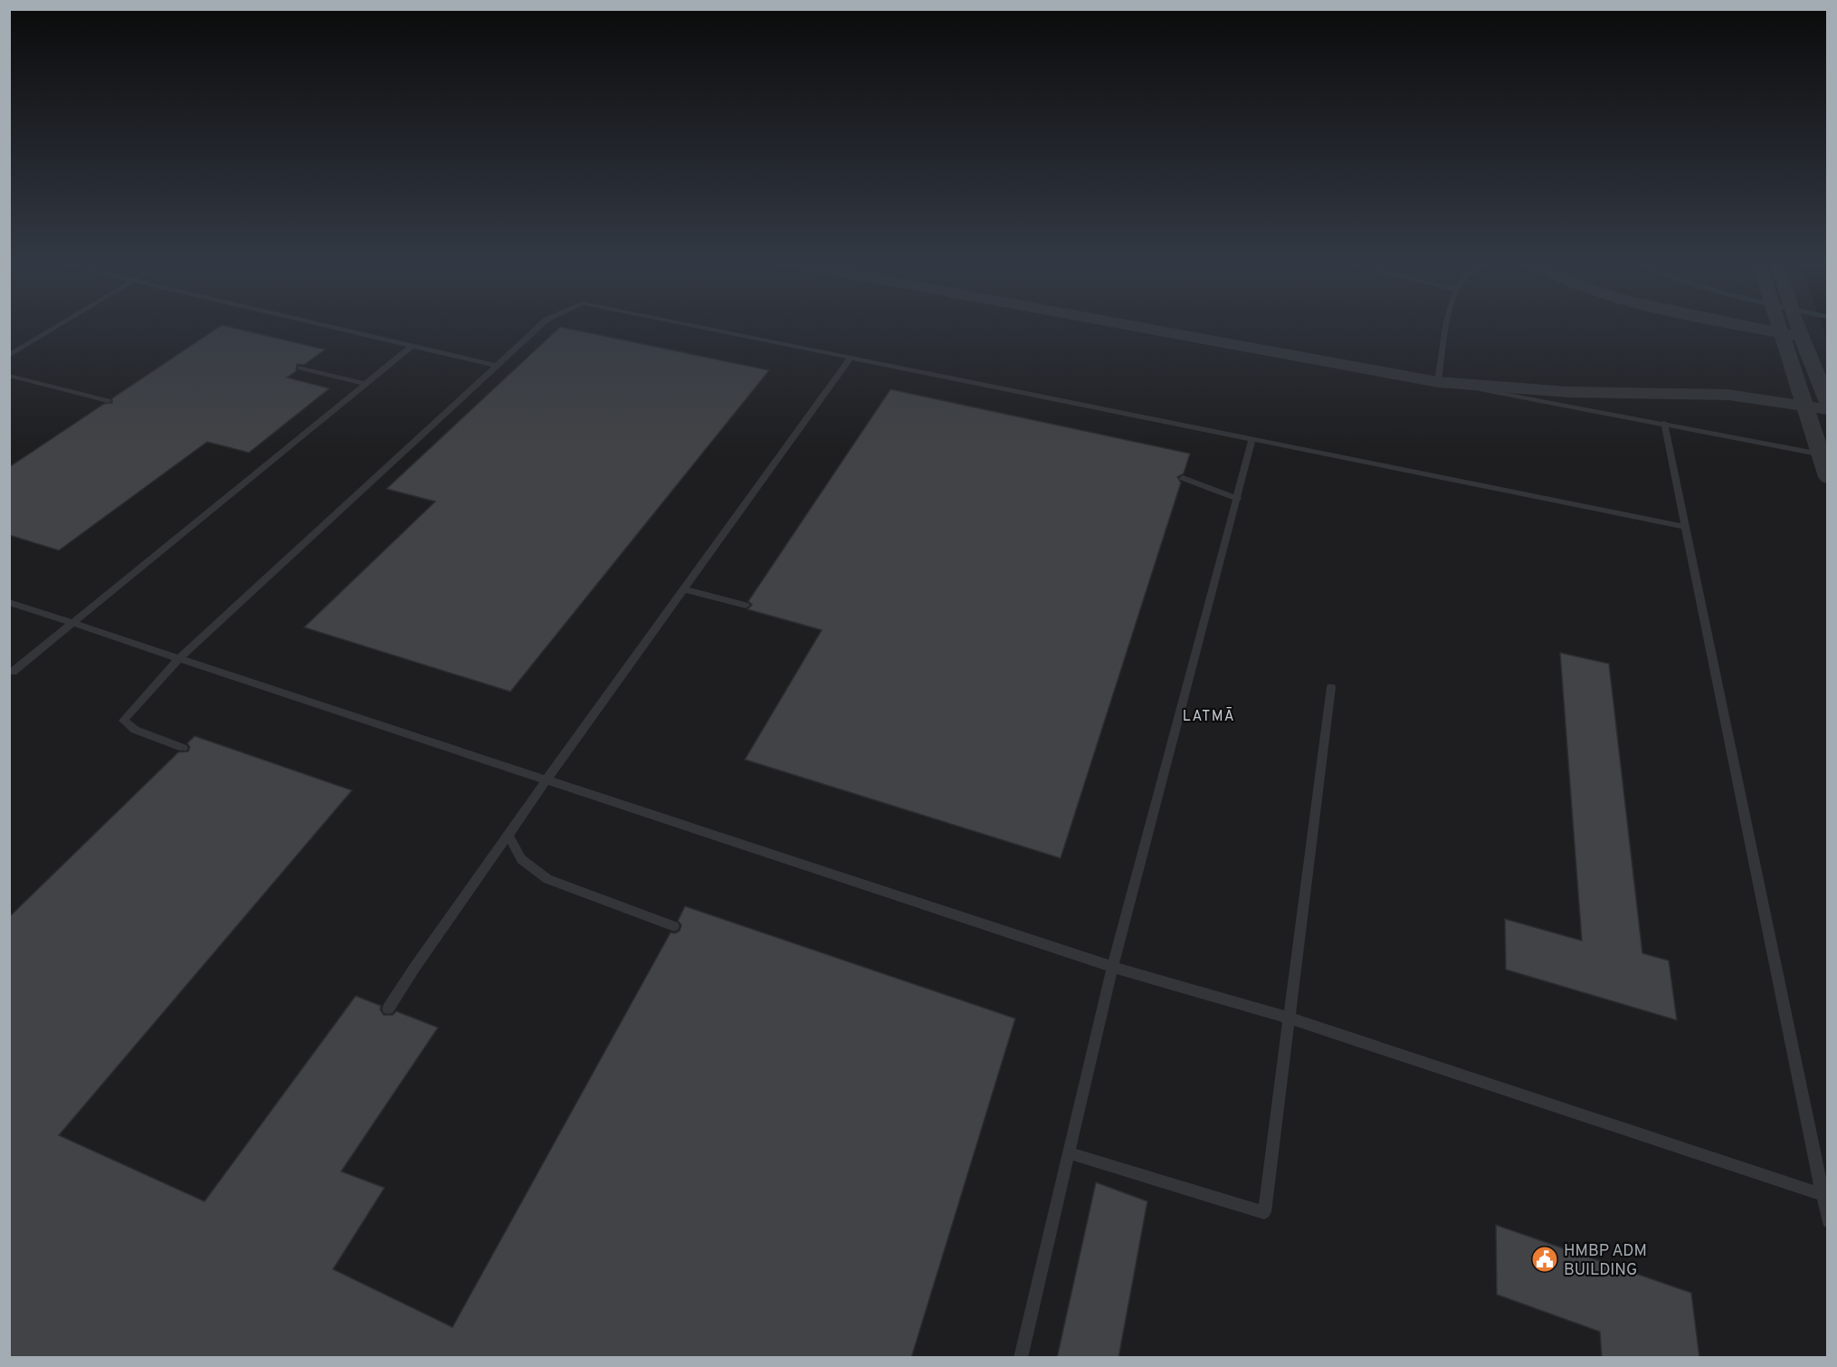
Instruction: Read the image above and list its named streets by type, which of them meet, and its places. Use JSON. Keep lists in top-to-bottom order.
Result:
{
  "districts": ["LATMĀ"],
  "places": {
    "public building": ["HMBP ADM BUILDING"]
  }
}
